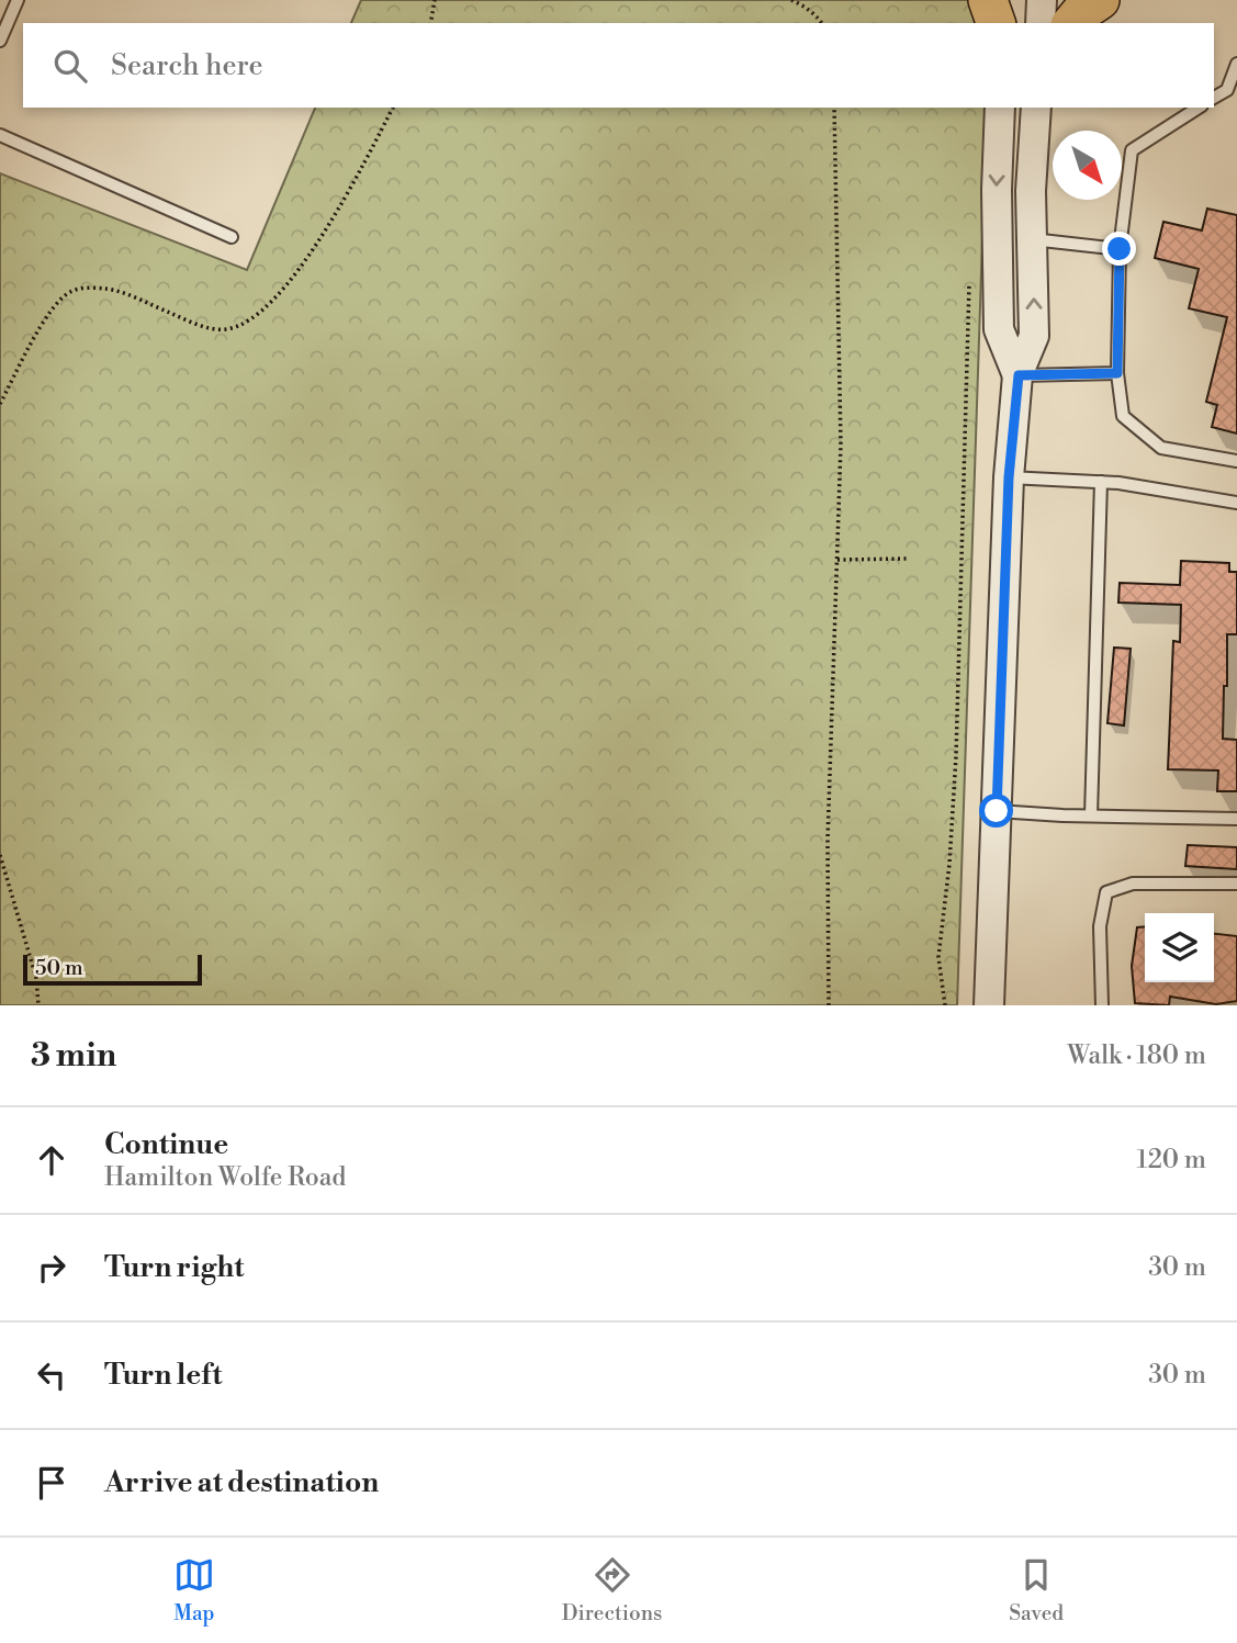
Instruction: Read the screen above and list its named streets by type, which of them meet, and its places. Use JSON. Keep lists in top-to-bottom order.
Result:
{
  "scale_bar": "50 m",
  "north": "bottom right",
  "page": {
    "search": "Search here",
    "scale": "50 m",
    "heading": ["3 min", "Walk · 180 m"],
    "list": [
      ["Continue", "Hamilton Wolfe Road", "120 m"],
      ["Turn right", "30 m"],
      ["Turn left", "30 m"],
      "Arrive at destination"
    ],
    "nav": ["Map", "Directions", "Saved"]
  }
}
